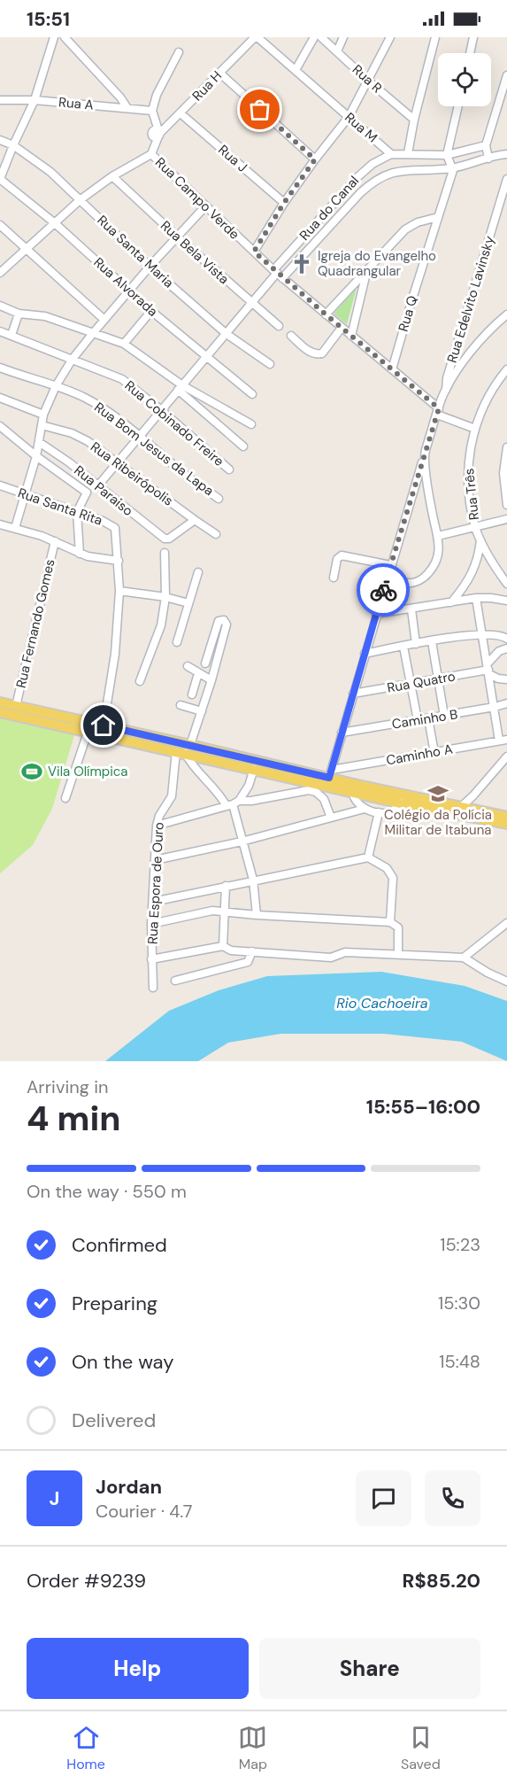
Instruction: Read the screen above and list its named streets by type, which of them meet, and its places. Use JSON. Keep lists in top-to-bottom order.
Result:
{
  "streets": {
    "street": [
      "Rua R",
      "Rua H",
      "Rua A",
      "Rua M",
      "Rua J",
      "Rua Campo Verde",
      "Rua do Canal",
      "Rua Santa Maria",
      "Rua Bela Vista",
      "Rua Alvorada",
      "Rua Edelvito Lavinsky",
      "Rua Q",
      "Rua Cobinado Freire",
      "Rua Bom Jesus da Lapa",
      "Rua Ribeirópolis",
      "Rua Paraiso",
      "Rua Três",
      "Rua Santa Rita",
      "Rua Fernando Gomes",
      "Rua Quatro",
      "Caminho B",
      "Caminho A",
      "Rua Espora de Ouro"
    ]
  },
  "crossings": [
    ["Rua H", "Rua M"],
    ["Rua H", "Rua J"],
    ["Rua M", "Rua do Canal"],
    ["Rua Campo Verde", "Rua do Canal"],
    ["Rua Campo Verde", "Rua Santa Maria"],
    ["Rua Campo Verde", "Rua Bela Vista"],
    ["Rua Campo Verde", "Rua Alvorada"],
    ["Rua Campo Verde", "Rua Q"],
    ["Rua Campo Verde", "Rua Três"],
    ["Rua do Canal", "Rua Q"],
    ["Rua Ribeirópolis", "Rua Paraiso"],
    ["Rua Paraiso", "Rua Santa Rita"]
  ],
  "water": ["Rio Cachoeira"],
  "places": {
    "church": ["Igreja do Evangelho Quadrangular"],
    "sports": ["Vila Olímpica"],
    "school or university": ["Colégio da Polícia Militar de Itabuna"]
  },
  "page": {
    "status": "15:51",
    "heading": ["4 min", "Arriving in", "15:55–16:00"],
    "panel": [
      "Jordan",
      "Courier · 4.7",
      "Order #9239",
      "R$85.20"
    ],
    "bar": "On the way · 550 m",
    "list": [
      ["Confirmed", "15:23"],
      ["Preparing", "15:30"],
      ["On the way", "15:48"],
      "Delivered"
    ],
    "round": "J",
    "buttons": ["Help", "Share"],
    "tabs": ["Home", "Map", "Saved"]
  }
}
